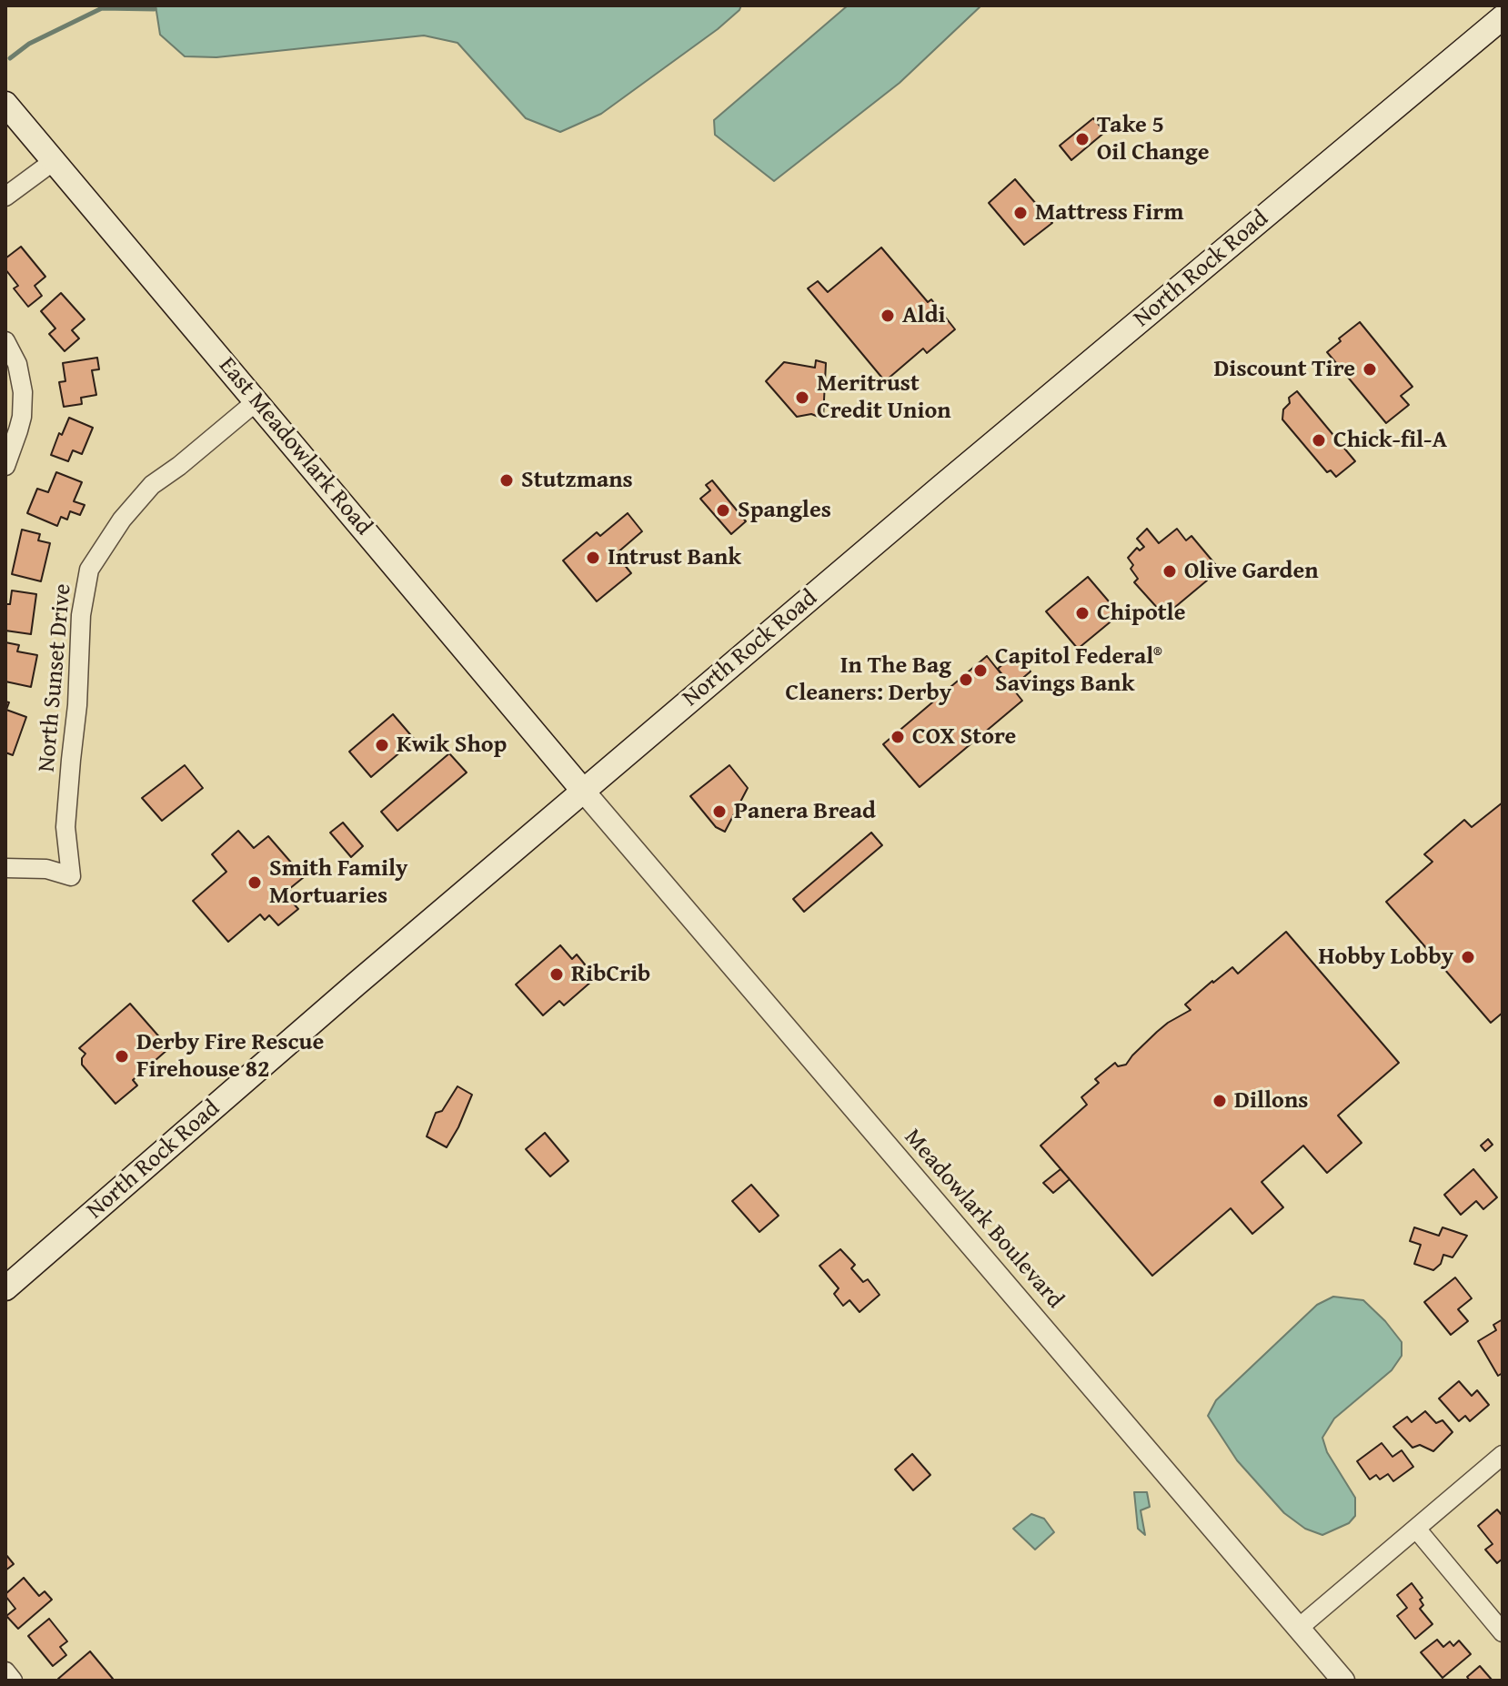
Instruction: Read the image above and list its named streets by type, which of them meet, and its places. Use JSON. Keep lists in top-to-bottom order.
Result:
{
  "streets": {
    "main road": ["North Rock Road", "East Meadowlark Road"],
    "street": ["North Sunset Drive", "Meadowlark Boulevard"]
  },
  "crossings": [
    ["North Rock Road", "East Meadowlark Road"],
    ["North Rock Road", "Meadowlark Boulevard"],
    ["East Meadowlark Road", "North Sunset Drive"],
    ["East Meadowlark Road", "Meadowlark Boulevard"]
  ],
  "places": [
    "Take 5 Oil Change",
    "Mattress Firm",
    "Aldi",
    "Discount Tire",
    "Meritrust Credit Union",
    "Chick-fil-A",
    "Stutzmans",
    "Spangles",
    "Intrust Bank",
    "Olive Garden",
    "Chipotle",
    "Capitol Federal® Savings Bank",
    "In The Bag Cleaners: Derby",
    "COX Store",
    "Kwik Shop",
    "Panera Bread",
    "Smith Family Mortuaries",
    "Hobby Lobby",
    "RibCrib",
    "Derby Fire Rescue Firehouse 82",
    "Dillons"
  ]
}
